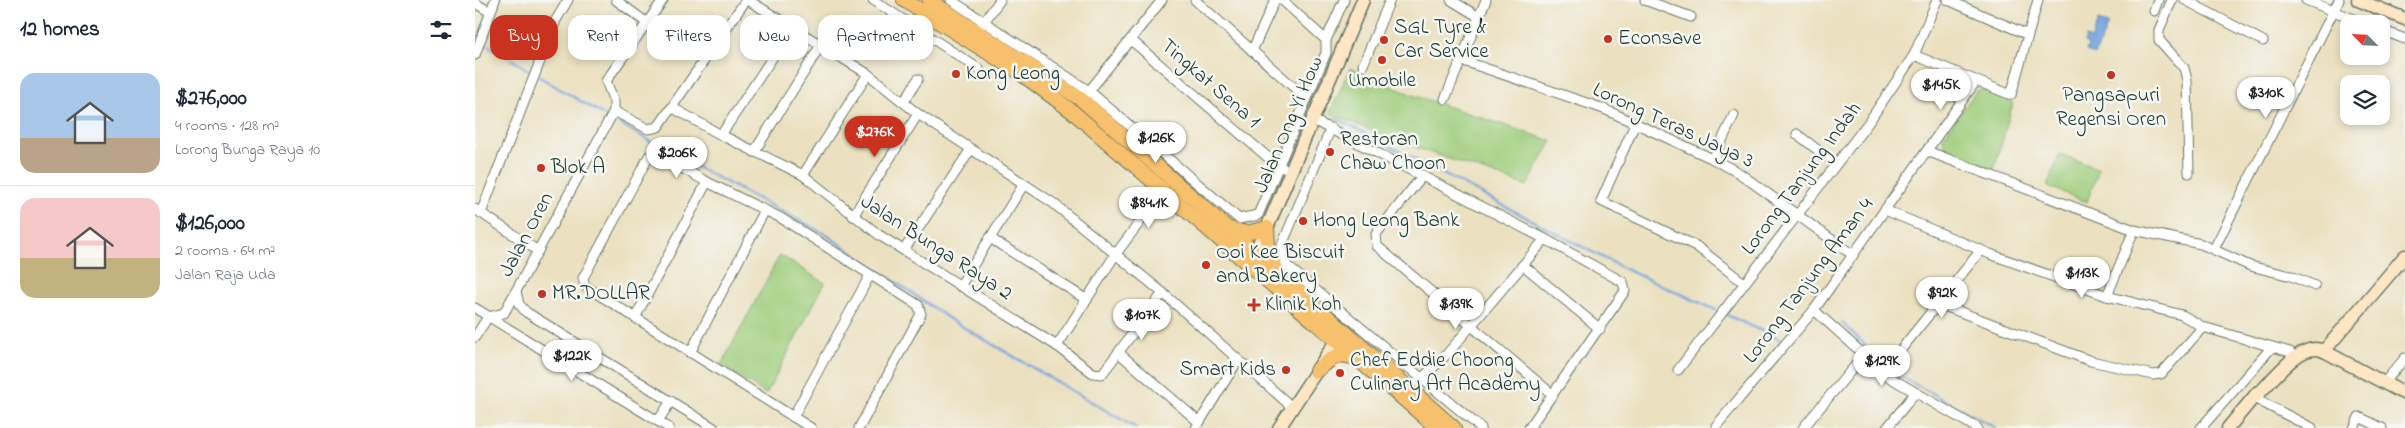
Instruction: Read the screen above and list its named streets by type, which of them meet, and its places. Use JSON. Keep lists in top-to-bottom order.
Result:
{
  "streets": {
    "street": [
      "Tingkat Sena 1",
      "Jalan Ong Yi How",
      "Lorong Teras Jaya 3",
      "Lorong Tanjung Indah",
      "Jalan Oren",
      "Jalan Bunga Raya 2",
      "Lorong Tanjung Aman 4"
    ]
  },
  "crossings": [
    ["Tingkat Sena 1", "Jalan Ong Yi How"],
    ["Lorong Teras Jaya 3", "Lorong Tanjung Indah"],
    ["Lorong Teras Jaya 3", "Lorong Tanjung Aman 4"]
  ],
  "places": {
    "other": [
      "Econsave",
      "SGL Tyre & Car Service",
      "Umobile",
      "Kong Leong",
      "Pangsapuri Regensi Oren",
      "Restoran Chaw Choon",
      "Blok A",
      "Hong Leong Bank",
      "Ooi Kee Biscuit and Bakery",
      "MR.DOLLAR",
      "Smart Kids",
      "Chef Eddie Choong Culinary Art Academy"
    ],
    "health": ["Klinik Koh"]
  },
  "north": "top left",
  "page": {
    "heading": "12 homes",
    "chip": [
      "Buy",
      "Rent",
      "Filters",
      "New",
      "Apartment"
    ],
    "list": [
      {
        "name": "$276,000",
        "note": "4 rooms · 128 m² · Lorong Bunga Raya 10"
      },
      {
        "name": "$126,000",
        "note": "2 rooms · 64 m² · Jalan Raja Uda"
      }
    ],
    "price": [
      "$145K",
      "$310K",
      "$276K",
      "$126K",
      "$206K",
      "$84.1K",
      "$113K",
      "$92K",
      "$139K",
      "$107K",
      "$122K",
      "$129K"
    ]
  }
}
